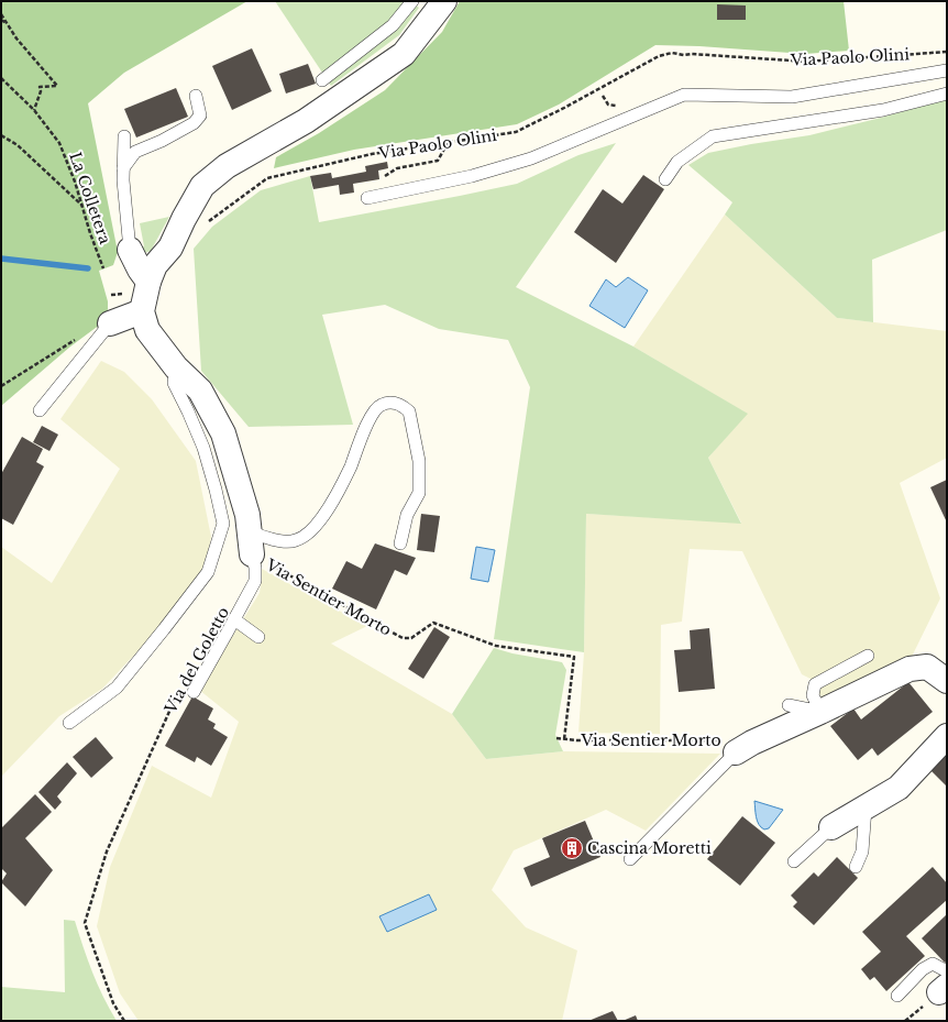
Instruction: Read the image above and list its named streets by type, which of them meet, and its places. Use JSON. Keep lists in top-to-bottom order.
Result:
{
  "streets": {
    "path": [
      "Via Paolo Olini",
      "La Colletera",
      "Via Sentier Morto",
      "Via del Goletto"
    ]
  },
  "places": {
    "building": ["Cascina Moretti"]
  }
}
